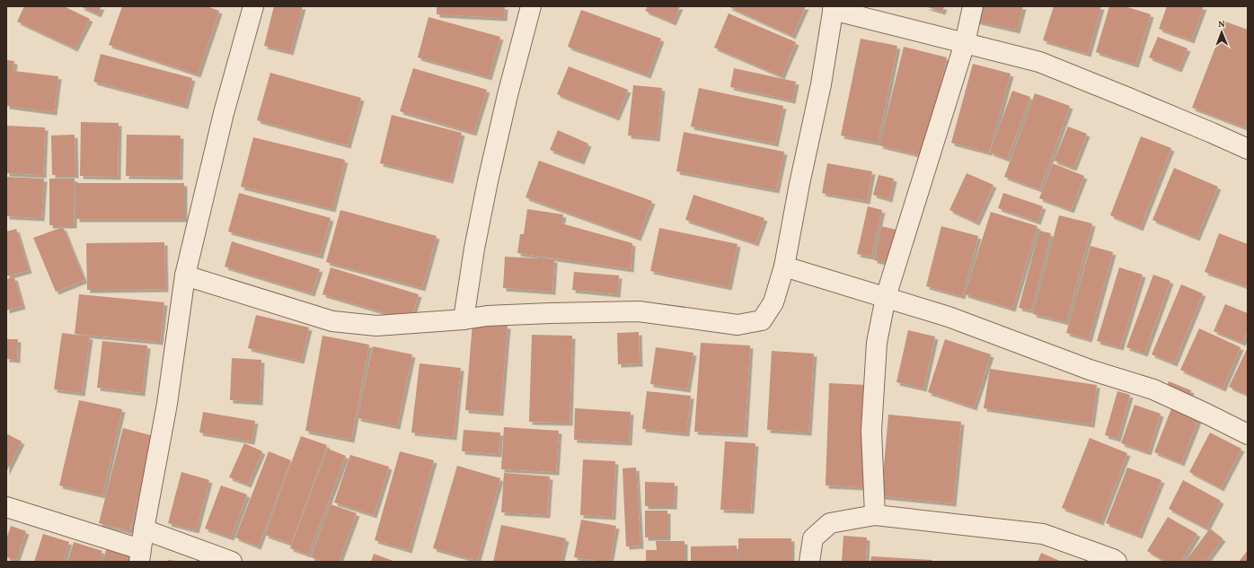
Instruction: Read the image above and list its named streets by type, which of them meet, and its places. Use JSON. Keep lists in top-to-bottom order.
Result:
{
  "north": "top"
}
